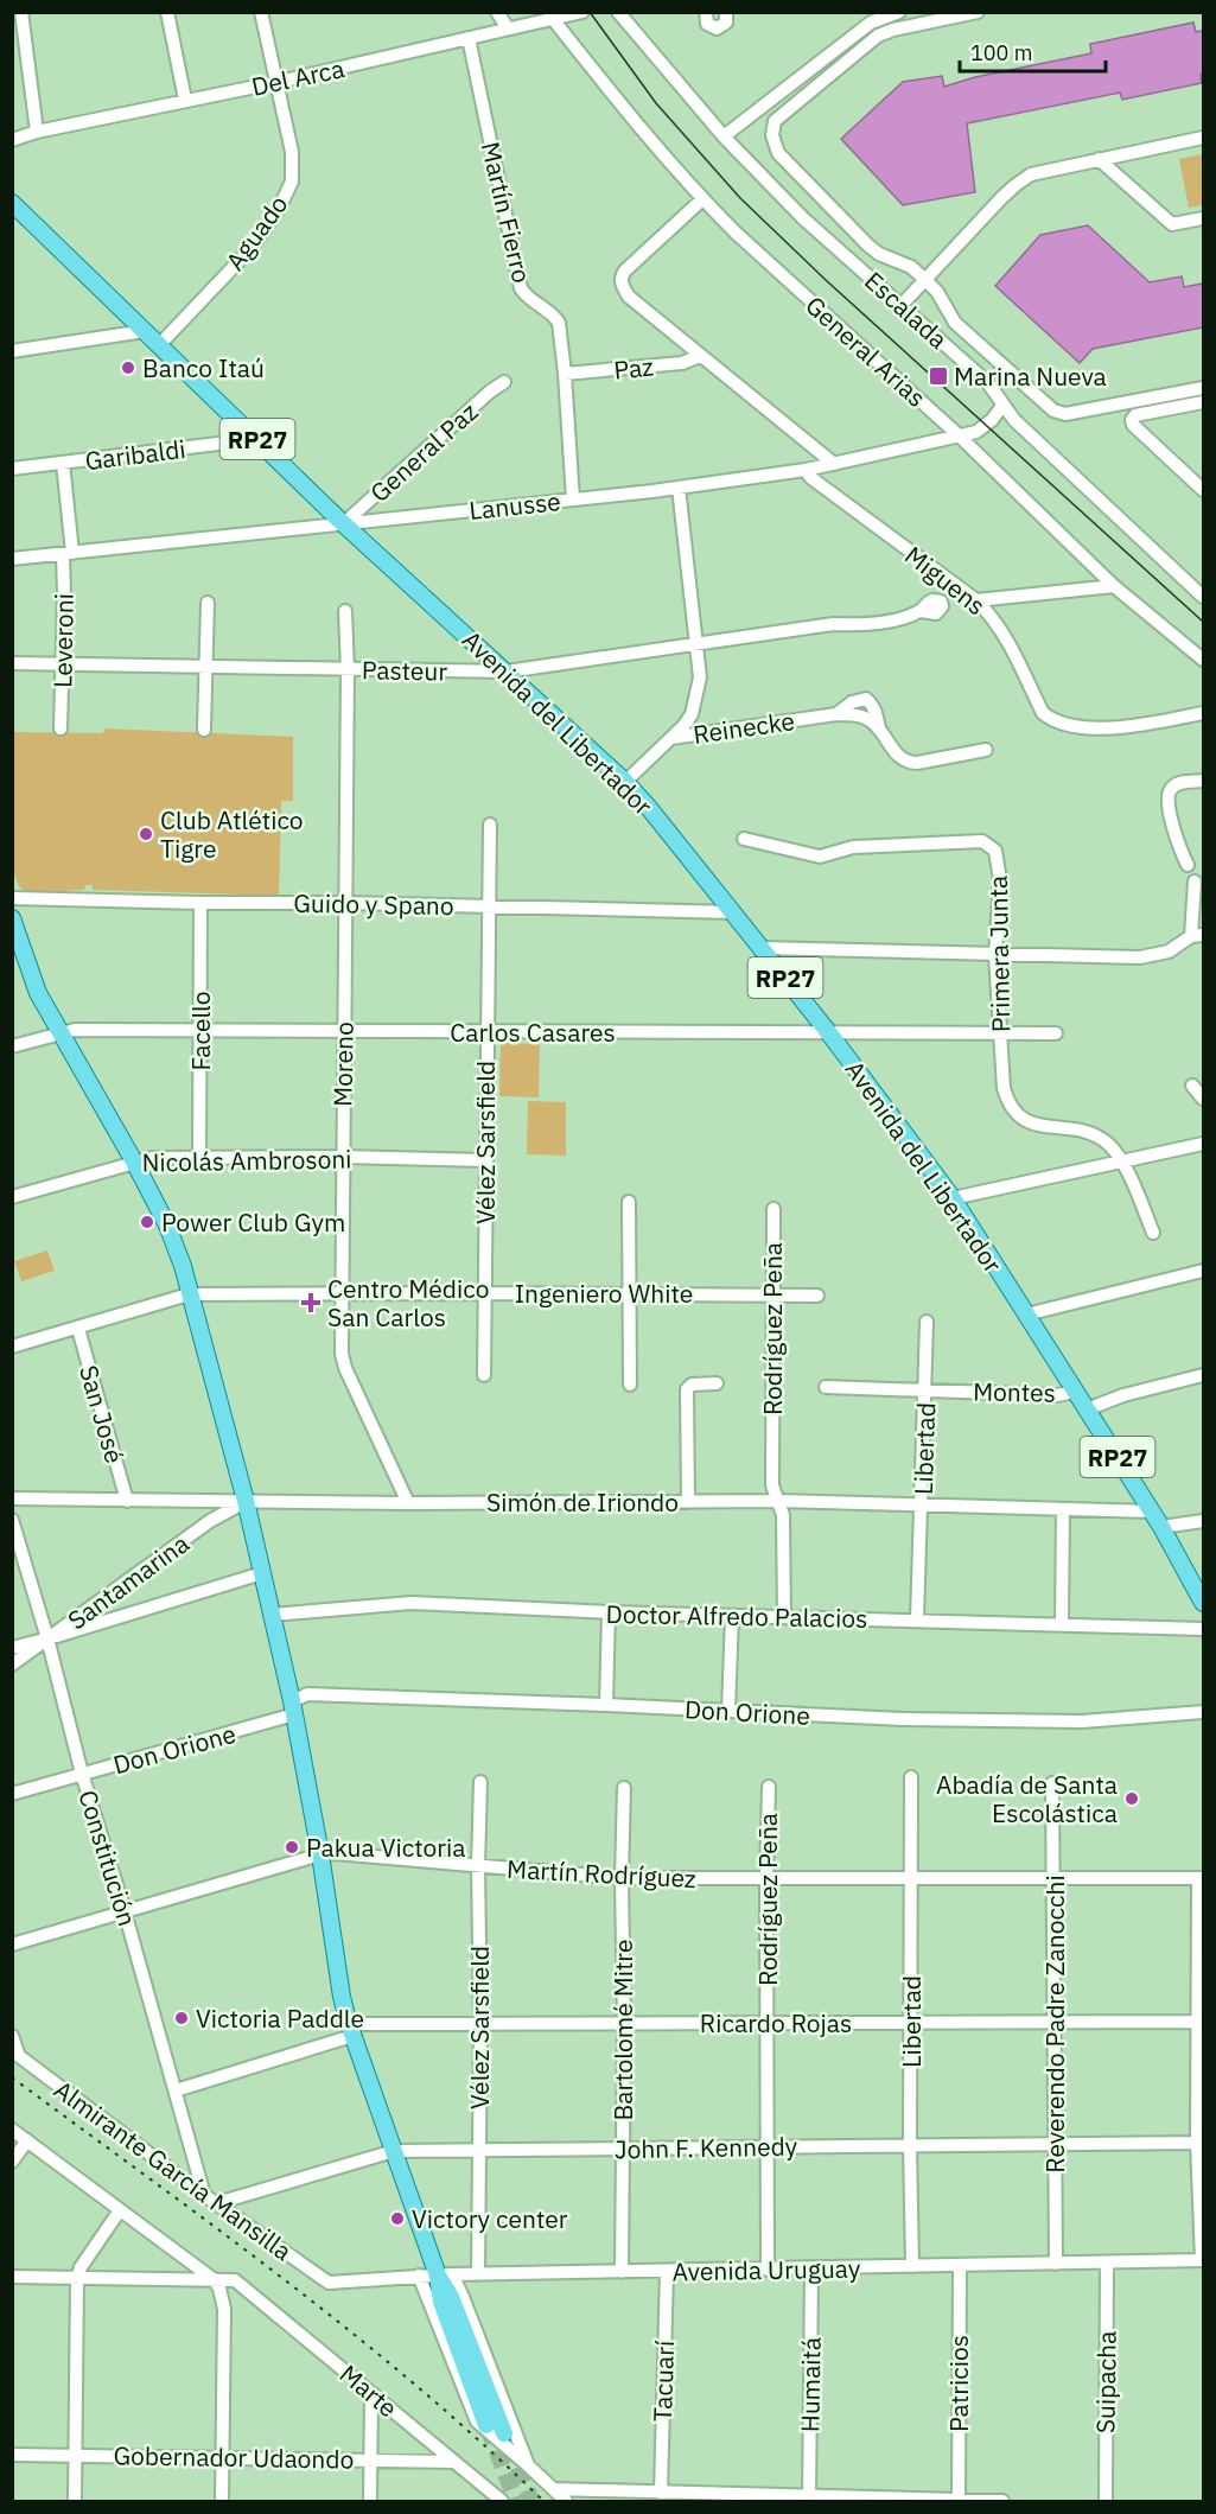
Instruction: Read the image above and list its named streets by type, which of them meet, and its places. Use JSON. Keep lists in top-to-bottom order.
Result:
{
  "streets": {
    "main road": ["RP27", "Avenida del Libertador"],
    "street": [
      "Del Arca",
      "Martín Fierro",
      "Aguado",
      "Escalada",
      "General Arias",
      "Paz",
      "General Paz",
      "Garibaldi",
      "Lanusse",
      "Miguens",
      "Leveroni",
      "Pasteur",
      "Reinecke",
      "Guido y Spano",
      "Primera Junta",
      "Facello",
      "Carlos Casares",
      "Moreno",
      "Vélez Sarsfield",
      "Nicolás Ambrosoni",
      "Ingeniero White",
      "Rodríguez Peña",
      "Montes",
      "San José",
      "Libertad",
      "Simón de Iriondo",
      "Santamarina",
      "Doctor Alfredo Palacios",
      "Don Orione",
      "Constitución",
      "Martín Rodríguez",
      "Ricardo Rojas",
      "Reverendo Padre Zanocchi",
      "Bartolomé Mitre",
      "John F. Kennedy",
      "Almirante García Mansilla",
      "Avenida Uruguay",
      "Tacuarí",
      "Suipacha",
      "Patricios",
      "Humaitá",
      "Marte",
      "Gobernador Udaondo"
    ]
  },
  "crossings": [
    ["Del Arca", "Martín Fierro"],
    ["Del Arca", "Aguado"],
    ["Del Arca", "General Arias"],
    ["Martín Fierro", "Paz"],
    ["Martín Fierro", "Lanusse"],
    ["Aguado", "Avenida del Libertador"],
    ["Escalada", "Lanusse"],
    ["General Arias", "Lanusse"],
    ["General Paz", "Lanusse"],
    ["General Paz", "Avenida del Libertador"],
    ["Garibaldi", "Leveroni"],
    ["Garibaldi", "Avenida del Libertador"],
    ["Lanusse", "Miguens"],
    ["Lanusse", "Leveroni"],
    ["Lanusse", "Avenida del Libertador"],
    ["Leveroni", "Pasteur"],
    ["Pasteur", "Avenida del Libertador"],
    ["Pasteur", "Moreno"],
    ["Avenida del Libertador", "Reinecke"],
    ["Avenida del Libertador", "Guido y Spano"],
    ["Avenida del Libertador", "Carlos Casares"],
    ["Avenida del Libertador", "Montes"],
    ["Avenida del Libertador", "Simón de Iriondo"],
    ["Guido y Spano", "Facello"],
    ["Guido y Spano", "Moreno"],
    ["Guido y Spano", "Vélez Sarsfield"],
    ["Primera Junta", "Carlos Casares"],
    ["Facello", "Carlos Casares"],
    ["Facello", "Nicolás Ambrosoni"],
    ["Carlos Casares", "Moreno"],
    ["Carlos Casares", "Vélez Sarsfield"],
    ["Moreno", "Nicolás Ambrosoni"],
    ["Moreno", "Ingeniero White"],
    ["Moreno", "Simón de Iriondo"],
    ["Vélez Sarsfield", "Nicolás Ambrosoni"],
    ["Vélez Sarsfield", "Ingeniero White"],
    ["Vélez Sarsfield", "Martín Rodríguez"],
    ["Vélez Sarsfield", "Ricardo Rojas"],
    ["Vélez Sarsfield", "John F. Kennedy"],
    ["Vélez Sarsfield", "Avenida Uruguay"],
    ["Ingeniero White", "Rodríguez Peña"],
    ["Ingeniero White", "San José"],
    ["Rodríguez Peña", "Simón de Iriondo"],
    ["Rodríguez Peña", "Doctor Alfredo Palacios"],
    ["Rodríguez Peña", "Martín Rodríguez"],
    ["Rodríguez Peña", "Ricardo Rojas"],
    ["Rodríguez Peña", "John F. Kennedy"],
    ["Rodríguez Peña", "Avenida Uruguay"],
    ["Montes", "Libertad"],
    ["San José", "Simón de Iriondo"],
    ["Libertad", "Simón de Iriondo"],
    ["Libertad", "Doctor Alfredo Palacios"],
    ["Libertad", "Martín Rodríguez"],
    ["Libertad", "Ricardo Rojas"],
    ["Libertad", "John F. Kennedy"],
    ["Libertad", "Avenida Uruguay"],
    ["Simón de Iriondo", "Santamarina"],
    ["Santamarina", "Constitución"],
    ["Don Orione", "Constitución"],
    ["Constitución", "Martín Rodríguez"],
    ["Constitución", "Ricardo Rojas"],
    ["Constitución", "Almirante García Mansilla"],
    ["Martín Rodríguez", "Reverendo Padre Zanocchi"],
    ["Martín Rodríguez", "Bartolomé Mitre"],
    ["Ricardo Rojas", "Reverendo Padre Zanocchi"],
    ["Ricardo Rojas", "Bartolomé Mitre"],
    ["Reverendo Padre Zanocchi", "John F. Kennedy"],
    ["Reverendo Padre Zanocchi", "Avenida Uruguay"],
    ["Bartolomé Mitre", "John F. Kennedy"],
    ["Bartolomé Mitre", "Avenida Uruguay"],
    ["John F. Kennedy", "Almirante García Mansilla"],
    ["Almirante García Mansilla", "Avenida Uruguay"],
    ["Avenida Uruguay", "Tacuarí"],
    ["Avenida Uruguay", "Suipacha"],
    ["Avenida Uruguay", "Patricios"],
    ["Avenida Uruguay", "Humaitá"],
    ["Marte", "Gobernador Udaondo"]
  ],
  "places": {
    "other": [
      "Banco Itaú",
      "Club Atlético Tigre",
      "Power Club Gym",
      "Abadía de Santa Escolástica",
      "Pakua Victoria",
      "Victoria Paddle",
      "Victory center"
    ],
    "transit": ["Marina Nueva"],
    "health": ["Centro Médico San Carlos"]
  },
  "scale_bar": "100 m"
}
